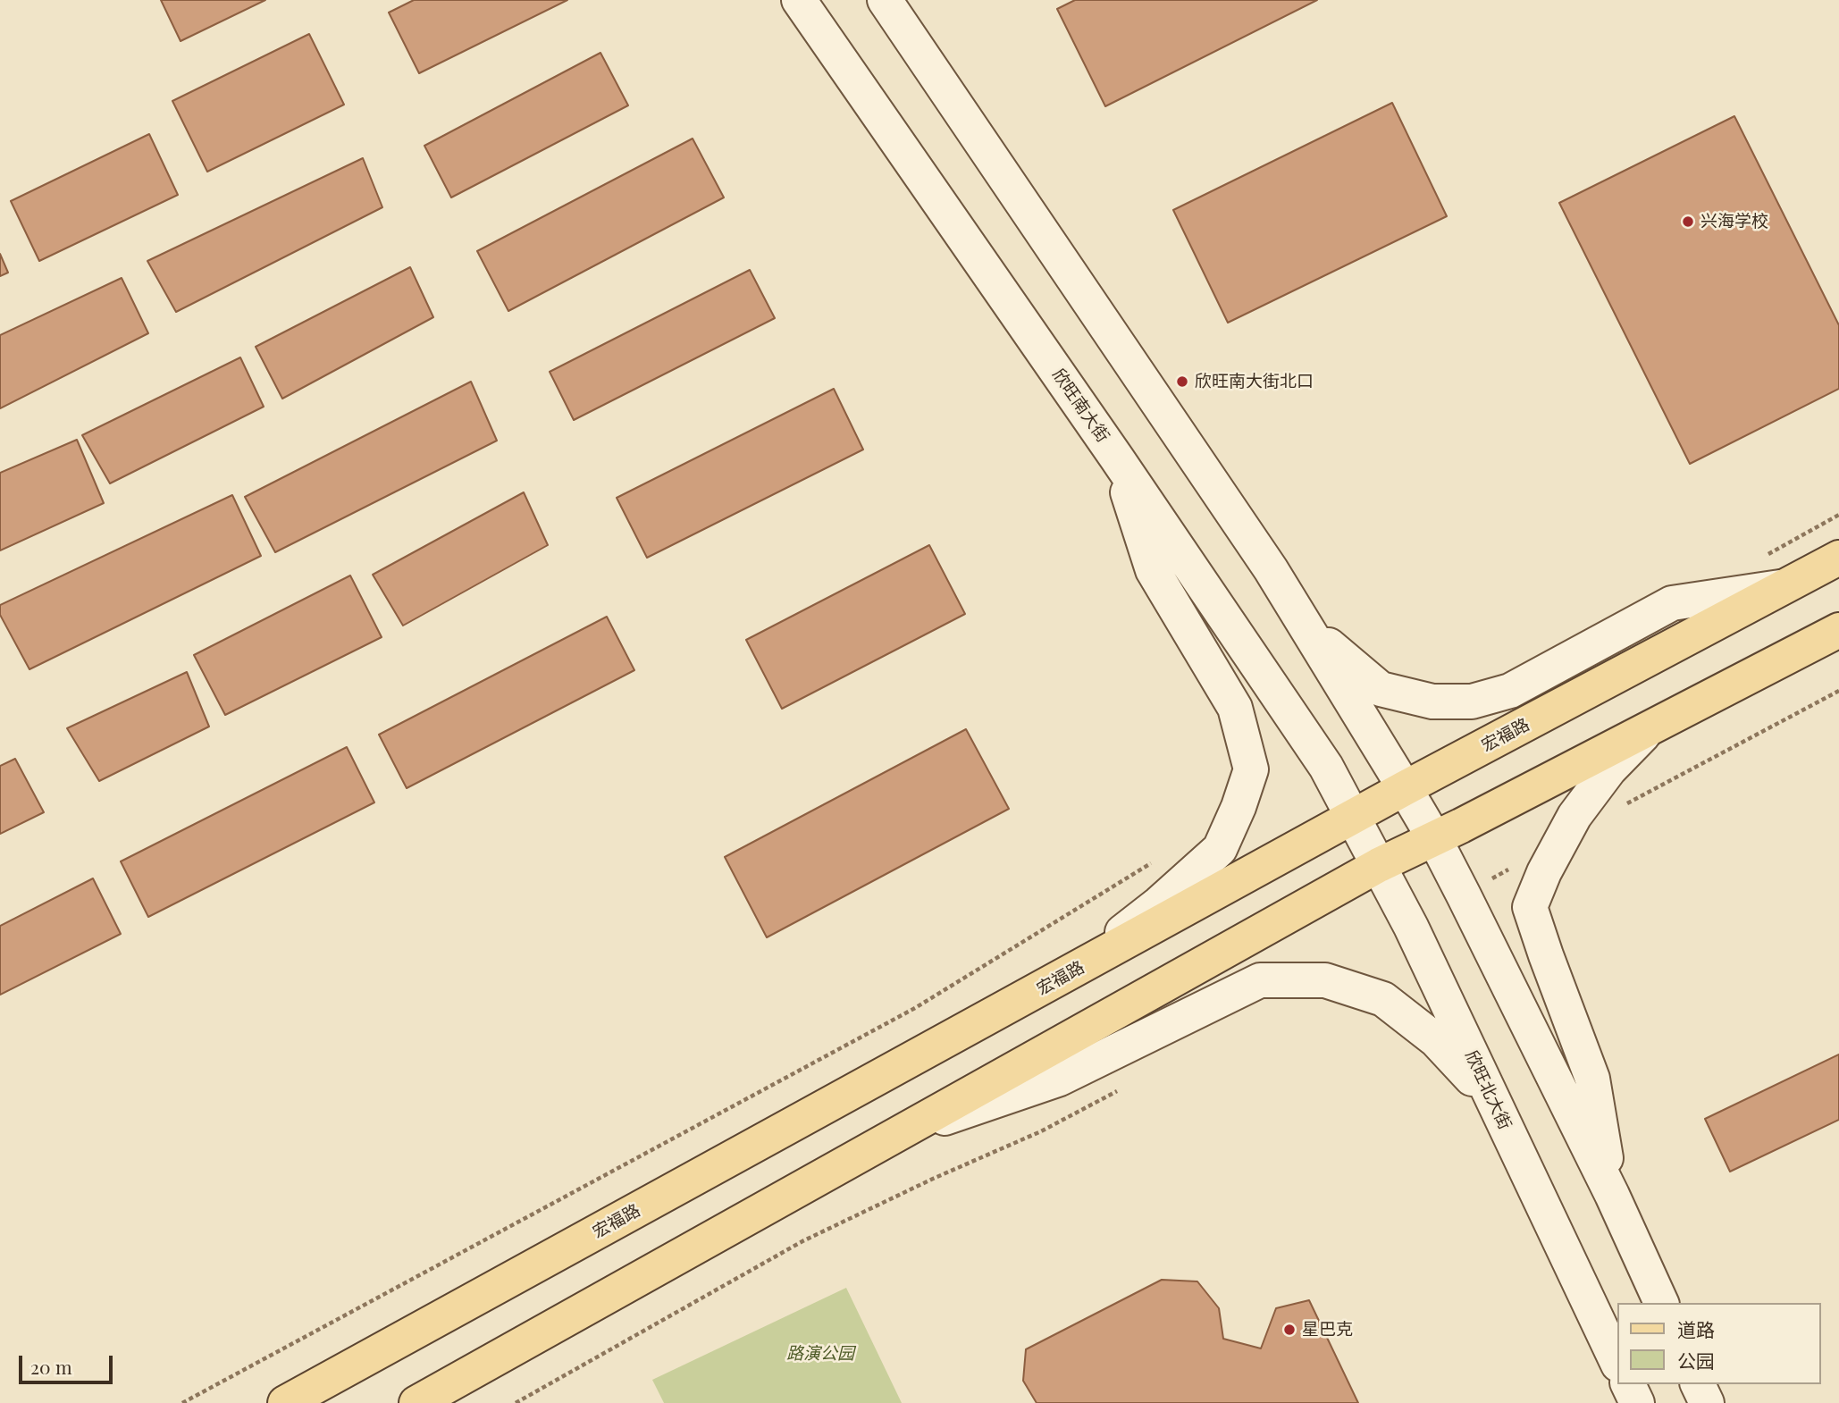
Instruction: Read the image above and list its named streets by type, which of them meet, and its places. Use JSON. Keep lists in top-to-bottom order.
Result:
{
  "streets": {
    "main road": ["欣旺南大街", "宏福路", "欣旺北大街"]
  },
  "crossings": [
    ["欣旺南大街", "宏福路"],
    ["欣旺南大街", "欣旺北大街"],
    ["宏福路", "欣旺北大街"]
  ],
  "parks": ["路演公园"],
  "places": ["兴海学校", "欣旺南大街北口", "星巴克"],
  "legend": ["道路", "公园"],
  "scale_bar": "20 m"
}
